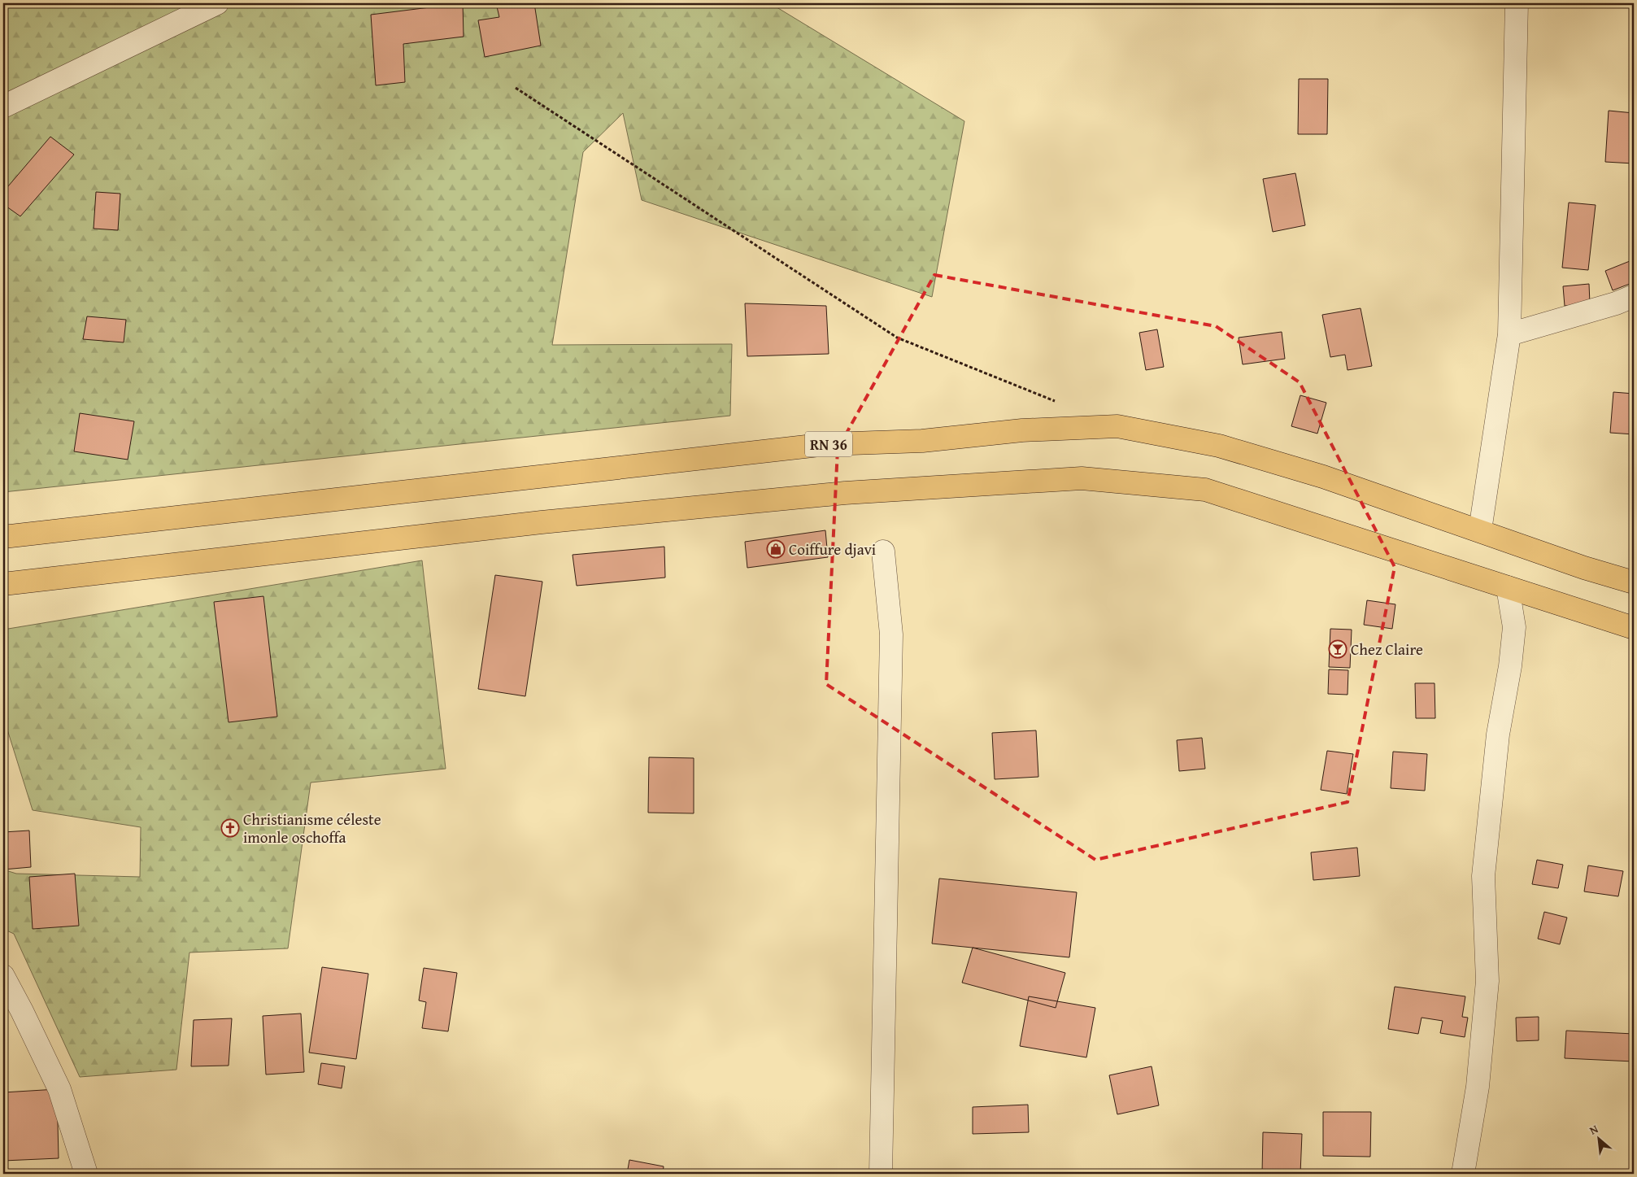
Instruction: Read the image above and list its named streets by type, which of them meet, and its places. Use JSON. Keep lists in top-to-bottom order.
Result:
{
  "streets": {
    "main road": ["RN 36"]
  },
  "places": {
    "shop": ["Coiffure djavi"],
    "bar": ["Chez Claire"],
    "church": ["Christianisme céleste imonle oschoffa"]
  },
  "north": "top left"
}
